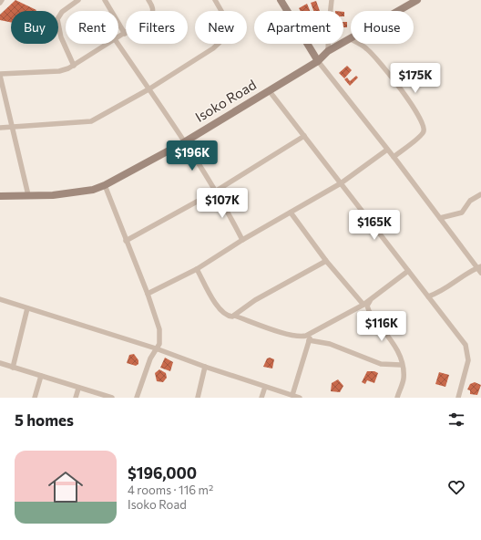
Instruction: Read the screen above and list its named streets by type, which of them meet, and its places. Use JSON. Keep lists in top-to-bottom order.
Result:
{
  "streets": {
    "street": ["Isoko Road"]
  },
  "page": {
    "chip": [
      "Buy",
      "Rent",
      "Filters",
      "New",
      "Apartment",
      "House"
    ],
    "price": [
      "$175K",
      "$196K",
      "$107K",
      "$165K",
      "$116K"
    ],
    "heading": "5 homes",
    "list": [
      {
        "name": "$196,000",
        "note": "4 rooms · 116 m² · Isoko Road"
      }
    ]
  }
}
